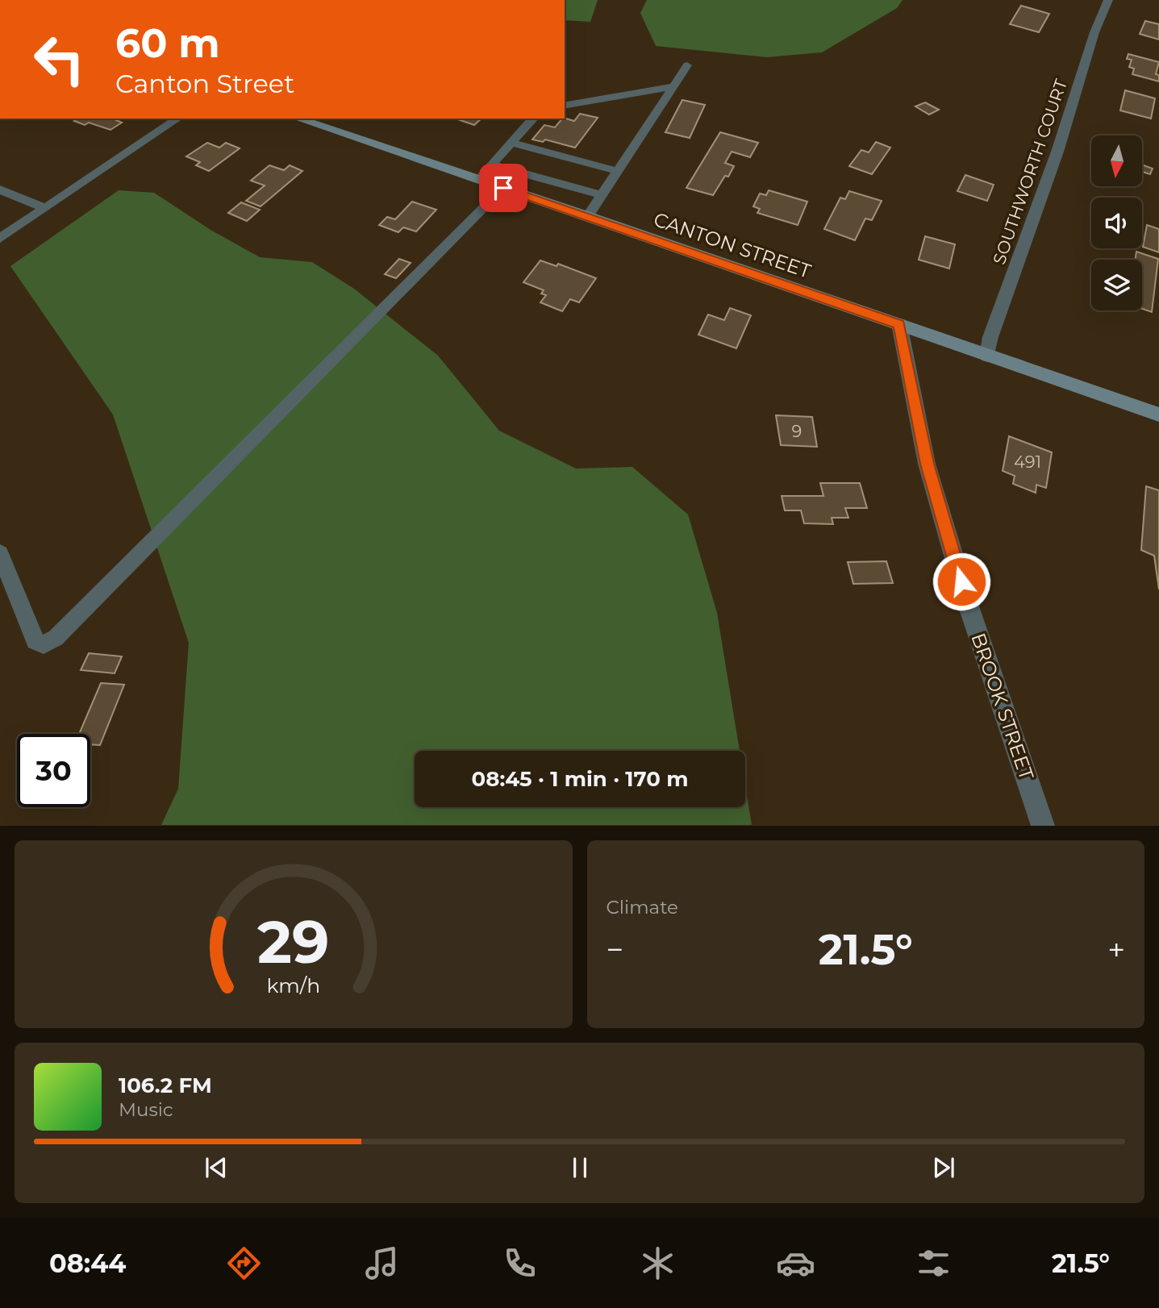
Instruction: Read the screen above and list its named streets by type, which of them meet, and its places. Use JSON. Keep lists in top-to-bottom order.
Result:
{
  "streets": {
    "main road": ["CANTON STREET"],
    "street": ["SOUTHWORTH COURT", "BROOK STREET"]
  },
  "crossings": [
    ["SOUTHWORTH COURT", "CANTON STREET"],
    ["CANTON STREET", "BROOK STREET"]
  ],
  "house_numbers": ["9", "491"],
  "north": "bottom",
  "page": {
    "turn": ["60 m", "Canton Street"],
    "limit": "30",
    "trip": "08:45 · 1 min · 170 m",
    "tile": "Climate",
    "heat": ["−", "21.5°", "+"],
    "song": ["106.2 FM", "Music"],
    "tabs": ["08:44", "21.5°"],
    "gauge": ["29", "km/h"]
  }
}
